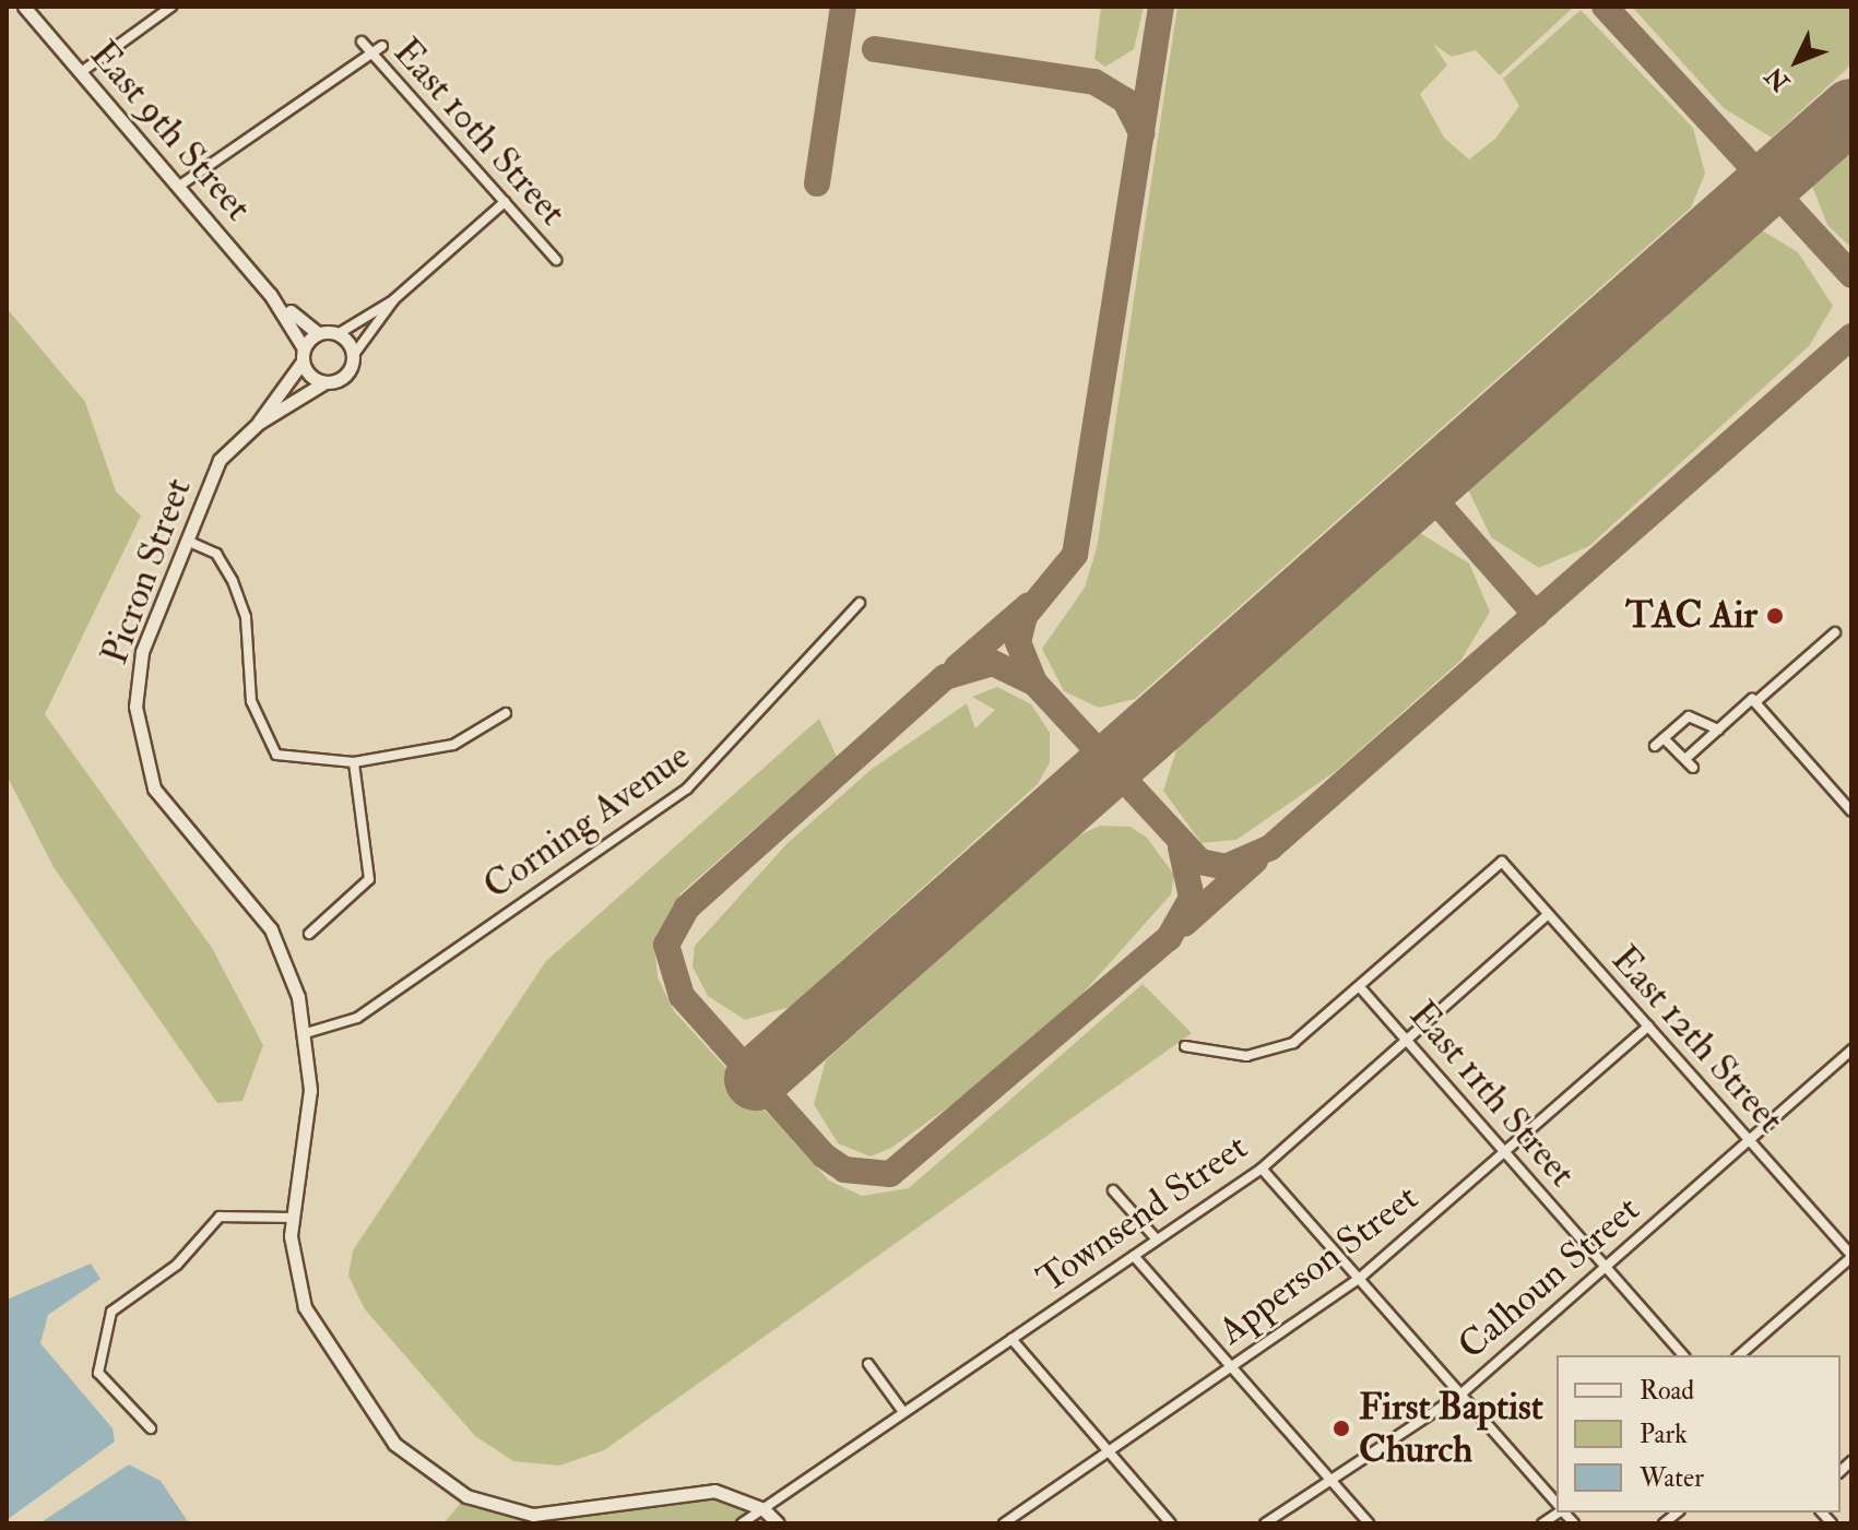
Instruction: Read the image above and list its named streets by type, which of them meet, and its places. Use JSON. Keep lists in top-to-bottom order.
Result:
{
  "streets": {
    "main road": ["East 9th Street", "Picron Street"],
    "street": [
      "East 10th Street",
      "Corning Avenue",
      "East 12th Street",
      "East 11th Street",
      "Townsend Street",
      "Apperson Street",
      "Calhoun Street"
    ]
  },
  "crossings": [
    ["Picron Street", "Corning Avenue"],
    ["East 12th Street", "East 11th Street"],
    ["East 12th Street", "Townsend Street"],
    ["East 12th Street", "Apperson Street"],
    ["East 12th Street", "Calhoun Street"],
    ["East 11th Street", "Townsend Street"],
    ["East 11th Street", "Apperson Street"],
    ["East 11th Street", "Calhoun Street"]
  ],
  "places": ["TAC Air", "First Baptist Church"],
  "legend": ["Road", "Park", "Water"],
  "north": "bottom left"
}
